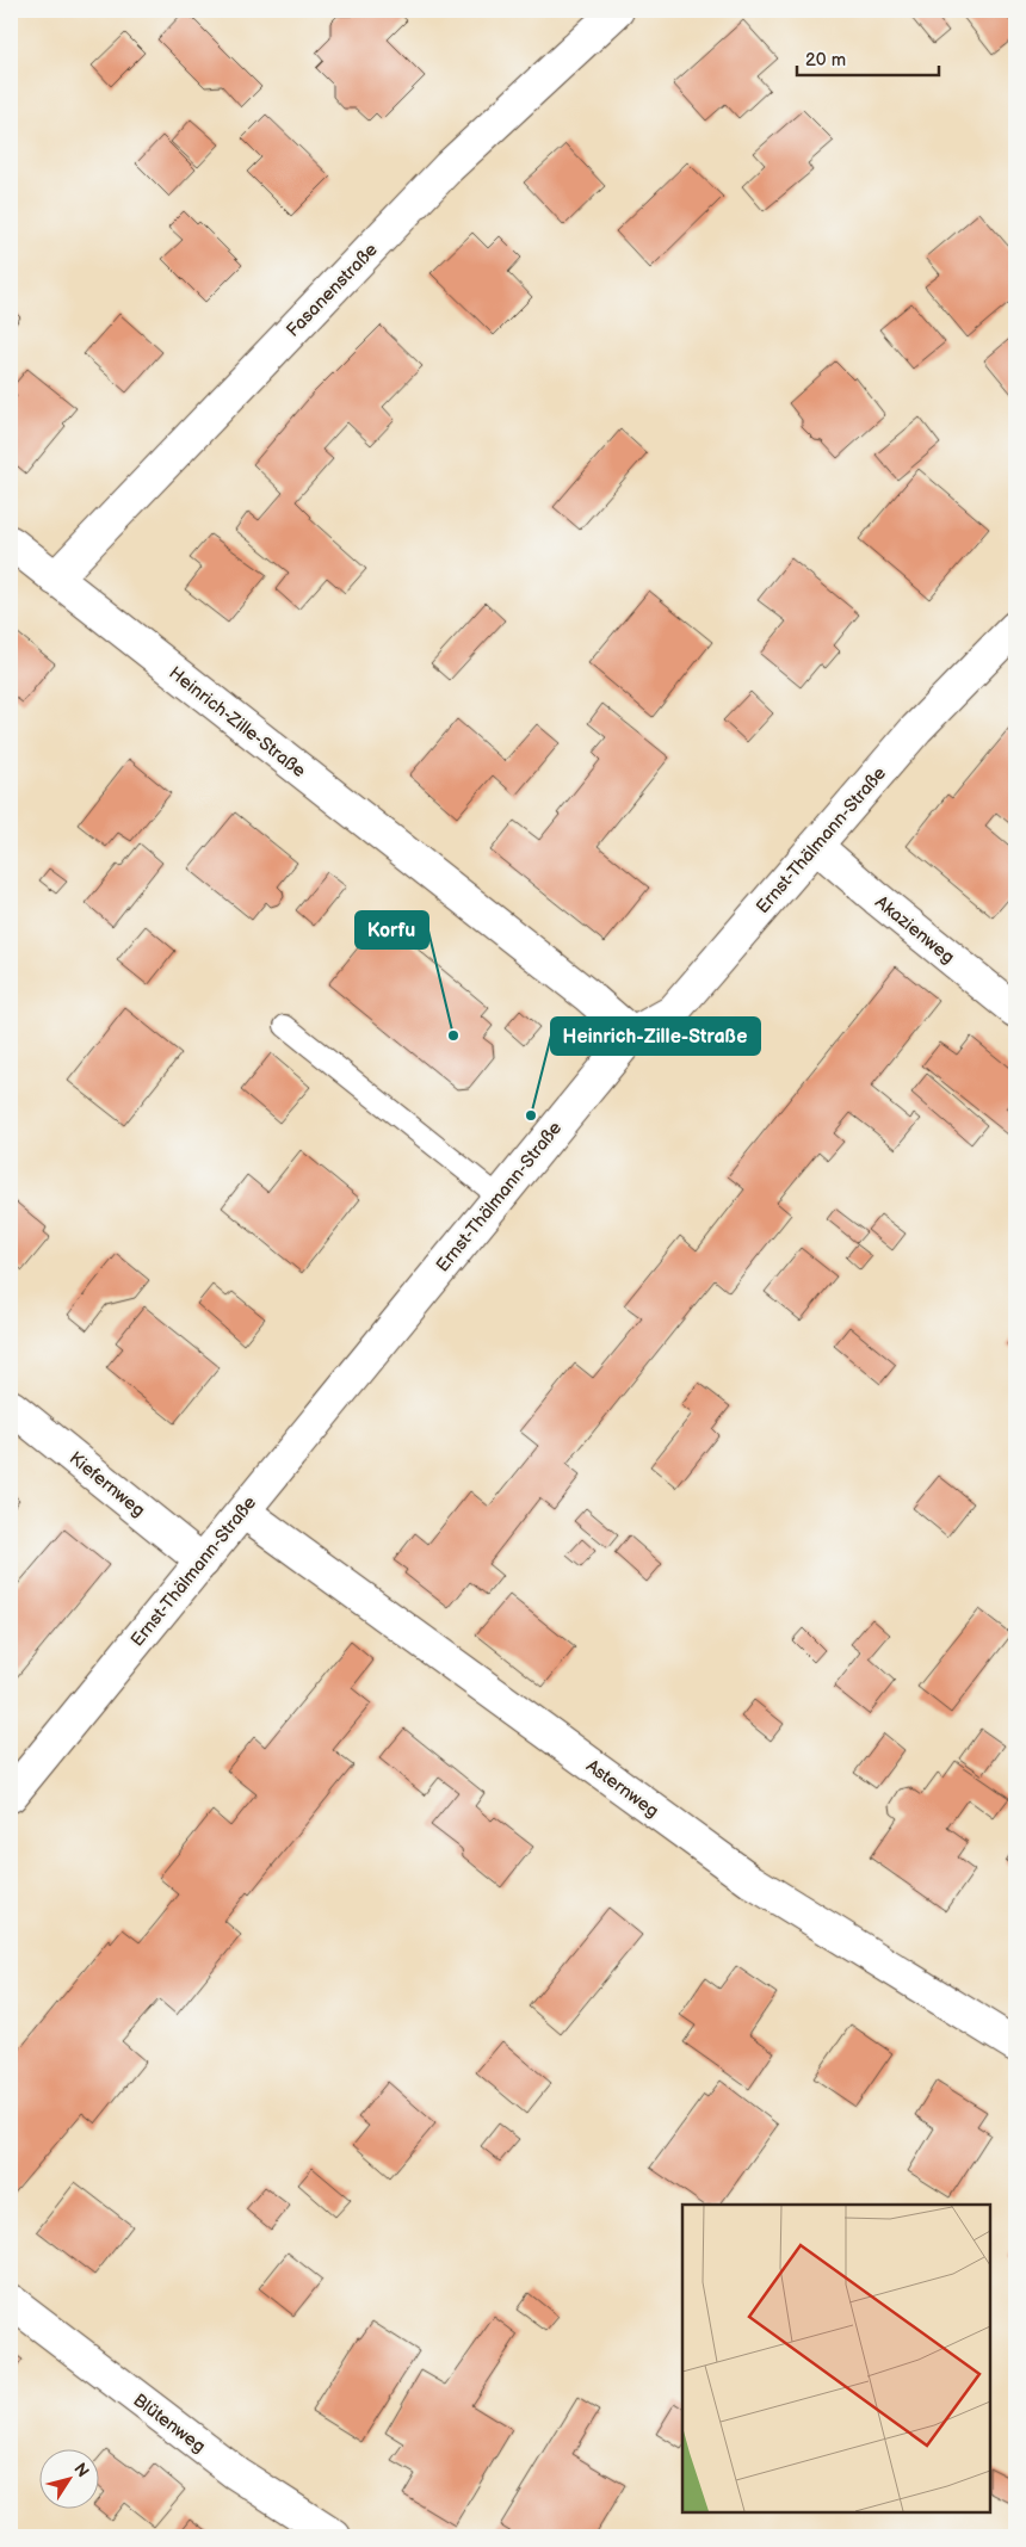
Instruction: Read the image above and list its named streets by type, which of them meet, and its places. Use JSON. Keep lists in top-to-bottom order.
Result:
{
  "streets": {
    "street": [
      "Fasanenstraße",
      "Heinrich-Zille-Straße",
      "Ernst-Thälmann-Straße",
      "Akazienweg",
      "Kiefernweg",
      "Asternweg",
      "Blütenweg"
    ]
  },
  "crossings": [
    ["Fasanenstraße", "Heinrich-Zille-Straße"],
    ["Heinrich-Zille-Straße", "Ernst-Thälmann-Straße"],
    ["Ernst-Thälmann-Straße", "Akazienweg"],
    ["Ernst-Thälmann-Straße", "Kiefernweg"],
    ["Ernst-Thälmann-Straße", "Asternweg"]
  ],
  "places": ["Korfu", "Heinrich-Zille-Straße"],
  "scale_bar": "20 m",
  "north": "top right"
}
